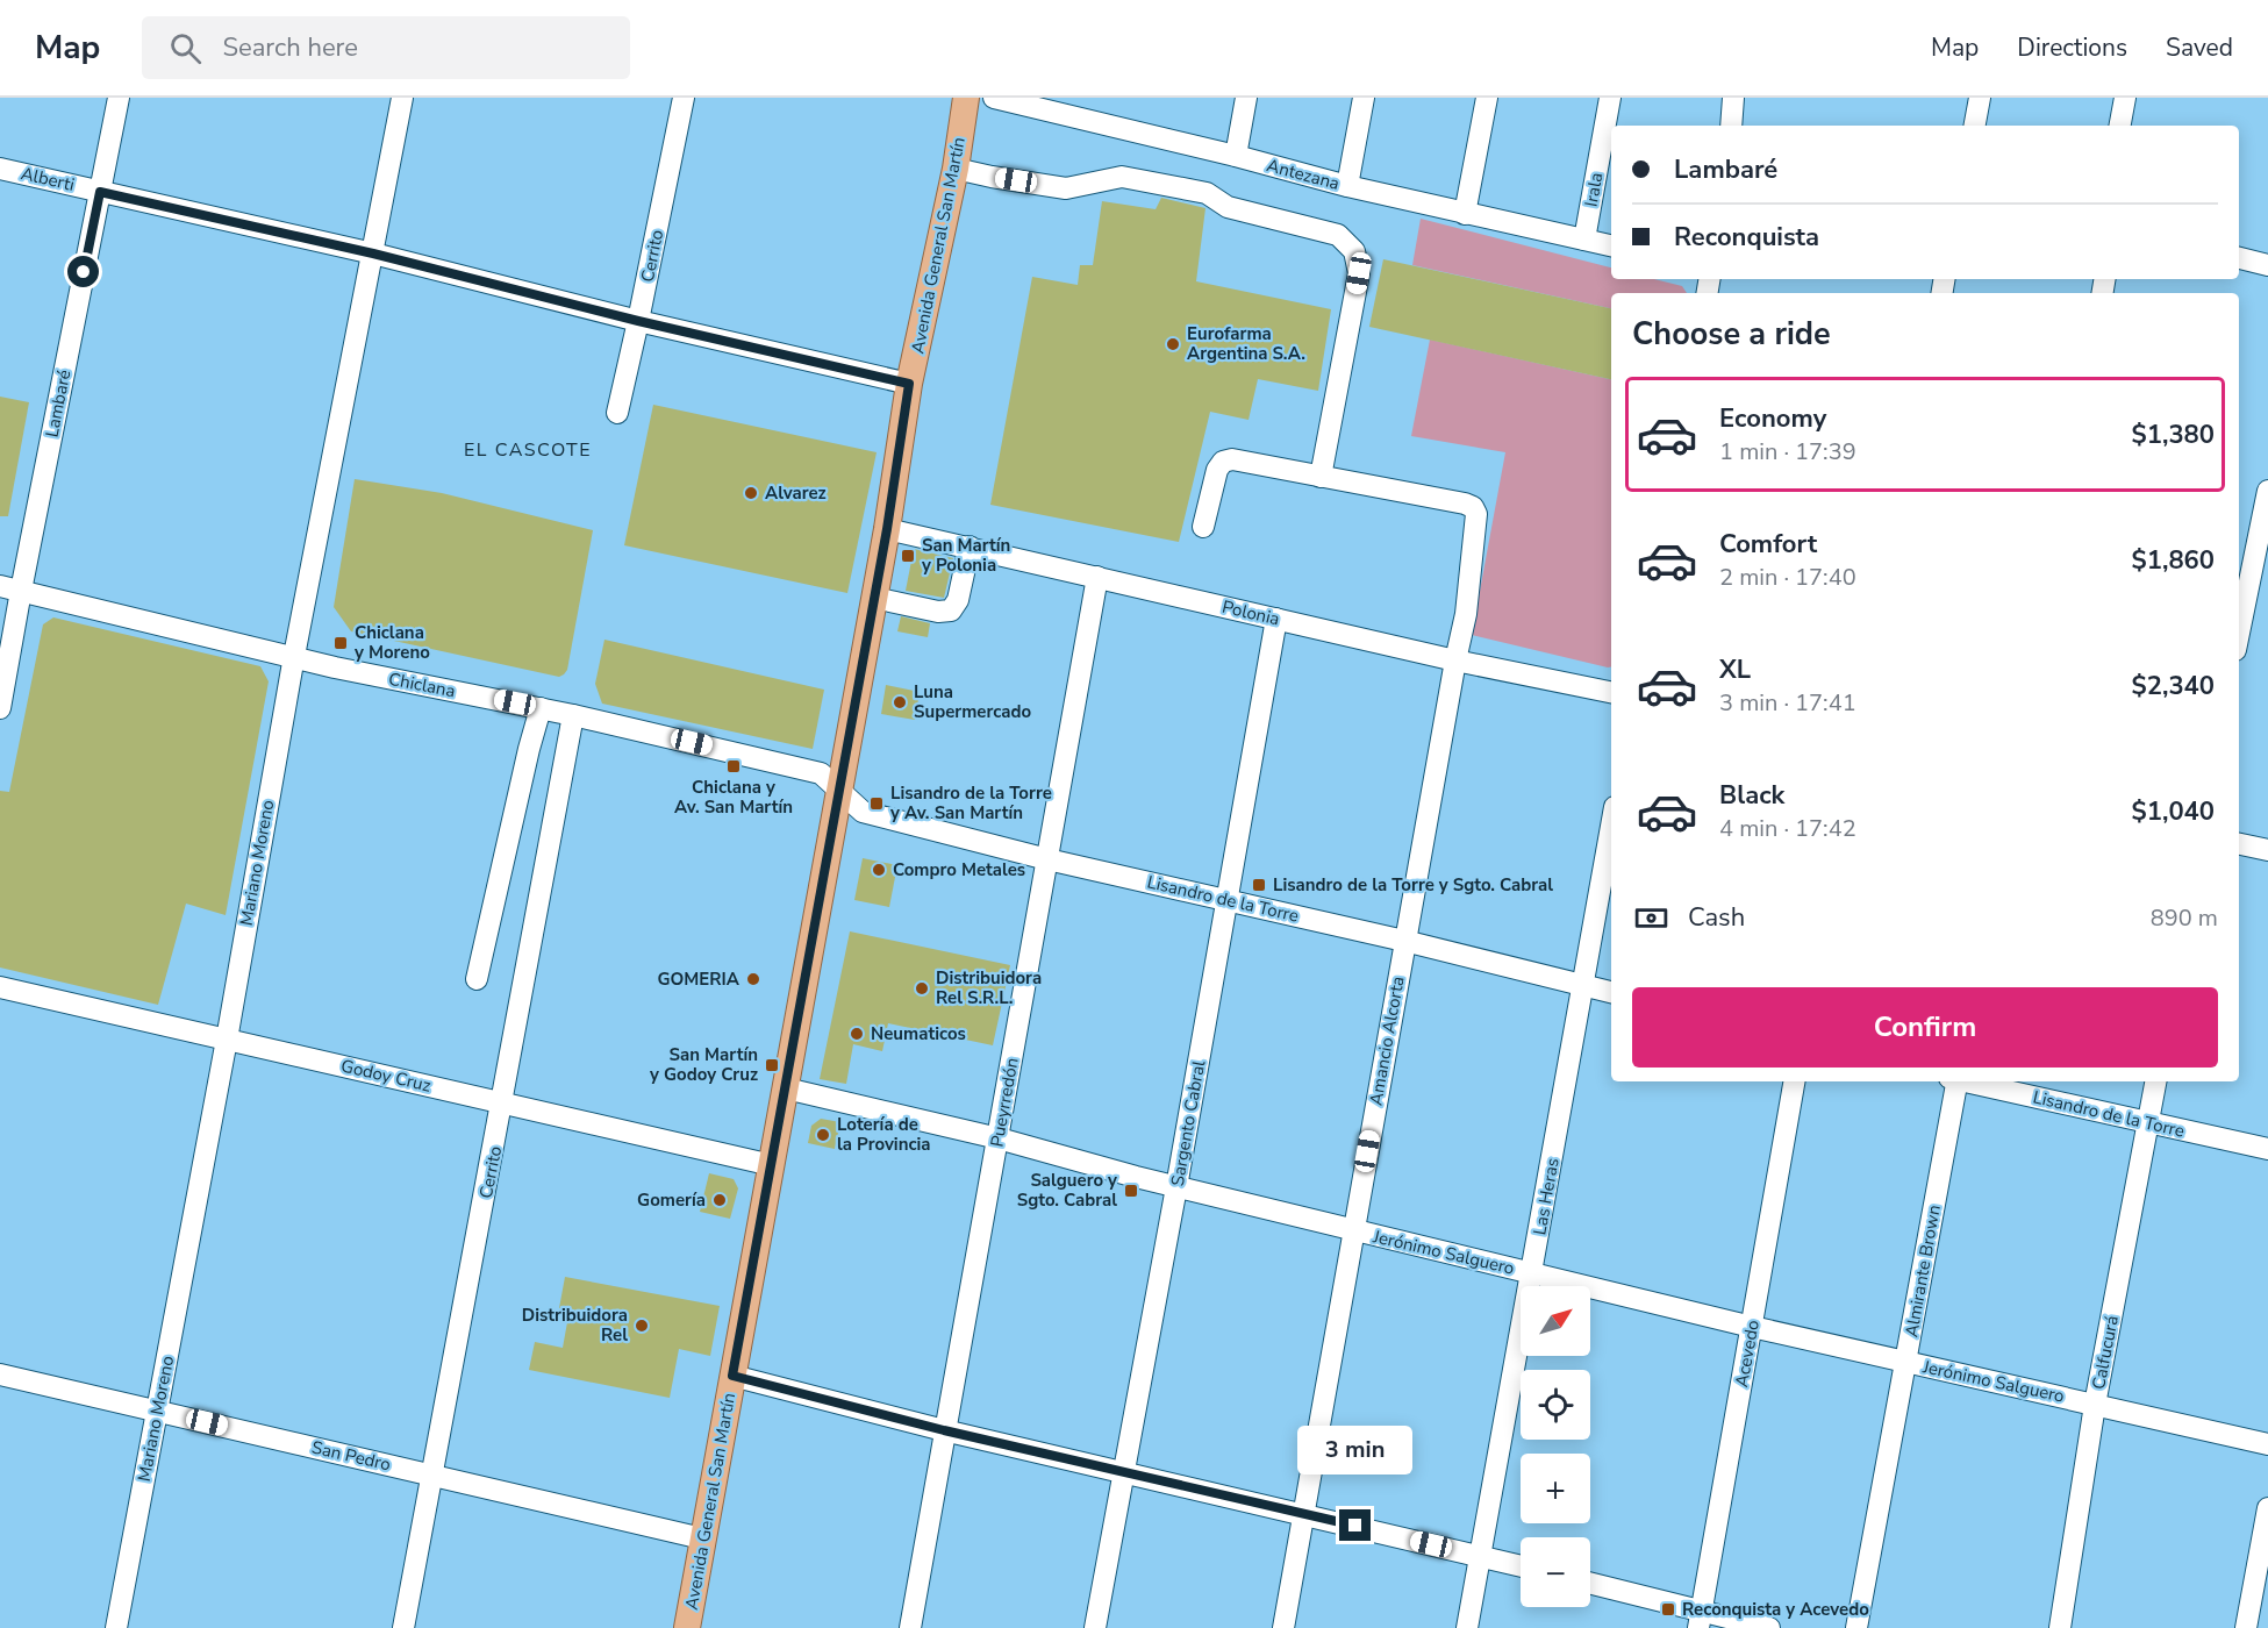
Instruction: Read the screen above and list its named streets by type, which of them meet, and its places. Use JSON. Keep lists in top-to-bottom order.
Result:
{
  "streets": {
    "main road": ["Avenida General San Martín"],
    "street": [
      "Antezana",
      "Alberti",
      "Irala",
      "Cerrito",
      "Lambaré",
      "Polonia",
      "Chiclana",
      "Mariano Moreno",
      "Lisandro de la Torre",
      "Amancio Alcorta",
      "Godoy Cruz",
      "Pueyrredón",
      "Sargento Cabral",
      "Las Heras",
      "Jerónimo Salguero",
      "Almirante Brown",
      "Calfucurá",
      "Acevedo",
      "San Pedro"
    ]
  },
  "crossings": [
    ["Antezana", "Irala"],
    ["Alberti", "Avenida General San Martín"],
    ["Alberti", "Cerrito"],
    ["Alberti", "Lambaré"],
    ["Alberti", "Mariano Moreno"],
    ["Avenida General San Martín", "Polonia"],
    ["Avenida General San Martín", "Chiclana"],
    ["Avenida General San Martín", "Lisandro de la Torre"],
    ["Avenida General San Martín", "Godoy Cruz"],
    ["Avenida General San Martín", "Jerónimo Salguero"],
    ["Avenida General San Martín", "San Pedro"],
    ["Cerrito", "Chiclana"],
    ["Cerrito", "Godoy Cruz"],
    ["Cerrito", "San Pedro"],
    ["Lambaré", "Chiclana"],
    ["Polonia", "Amancio Alcorta"],
    ["Polonia", "Pueyrredón"],
    ["Polonia", "Sargento Cabral"],
    ["Chiclana", "Mariano Moreno"],
    ["Chiclana", "Lisandro de la Torre"],
    ["Mariano Moreno", "Godoy Cruz"],
    ["Mariano Moreno", "San Pedro"],
    ["Lisandro de la Torre", "Amancio Alcorta"],
    ["Lisandro de la Torre", "Pueyrredón"],
    ["Lisandro de la Torre", "Sargento Cabral"],
    ["Lisandro de la Torre", "Las Heras"],
    ["Lisandro de la Torre", "Calfucurá"],
    ["Amancio Alcorta", "Jerónimo Salguero"],
    ["Pueyrredón", "Jerónimo Salguero"],
    ["Sargento Cabral", "Jerónimo Salguero"],
    ["Las Heras", "Jerónimo Salguero"],
    ["Jerónimo Salguero", "Almirante Brown"],
    ["Jerónimo Salguero", "Calfucurá"],
    ["Jerónimo Salguero", "Acevedo"]
  ],
  "districts": ["EL CASCOTE"],
  "places": {
    "other": [
      "Eurofarma Argentina S.A.",
      "Alvarez",
      "Luna Supermercado",
      "Compro Metales",
      "GOMERIA",
      "Distribuidora Rel S.R.L.",
      "Neumaticos",
      "Lotería de la Provincia",
      "Gomería",
      "Distribuidora Rel"
    ],
    "transit": [
      "San Martín y Polonia",
      "Chiclana y Moreno",
      "Chiclana y Av. San Martín",
      "Lisandro de la Torre y Av. San Martín",
      "Lisandro de la Torre y Sgto. Cabral",
      "San Martín y Godoy Cruz",
      "Salguero y Sgto. Cabral",
      "Reconquista y Acevedo"
    ]
  },
  "north": "top right",
  "page": {
    "header": "Map",
    "search": "Search here",
    "nav": ["Map", "Directions", "Saved"],
    "banner": ["Lambaré", "Reconquista"],
    "heading": "Choose a ride",
    "list": [
      {
        "name": "Economy",
        "note": "1 min · 17:39",
        "value": "$1,380"
      },
      {
        "name": "Comfort",
        "note": "2 min · 17:40",
        "value": "$1,860"
      },
      {
        "name": "XL",
        "note": "3 min · 17:41",
        "value": "$2,340"
      },
      {
        "name": "Black",
        "note": "4 min · 17:42",
        "value": "$1,040"
      }
    ],
    "pay": ["Cash", "890 m"],
    "buttons": "Confirm",
    "map_buttons": ["+", "−"],
    "bubble": "3 min"
  }
}
